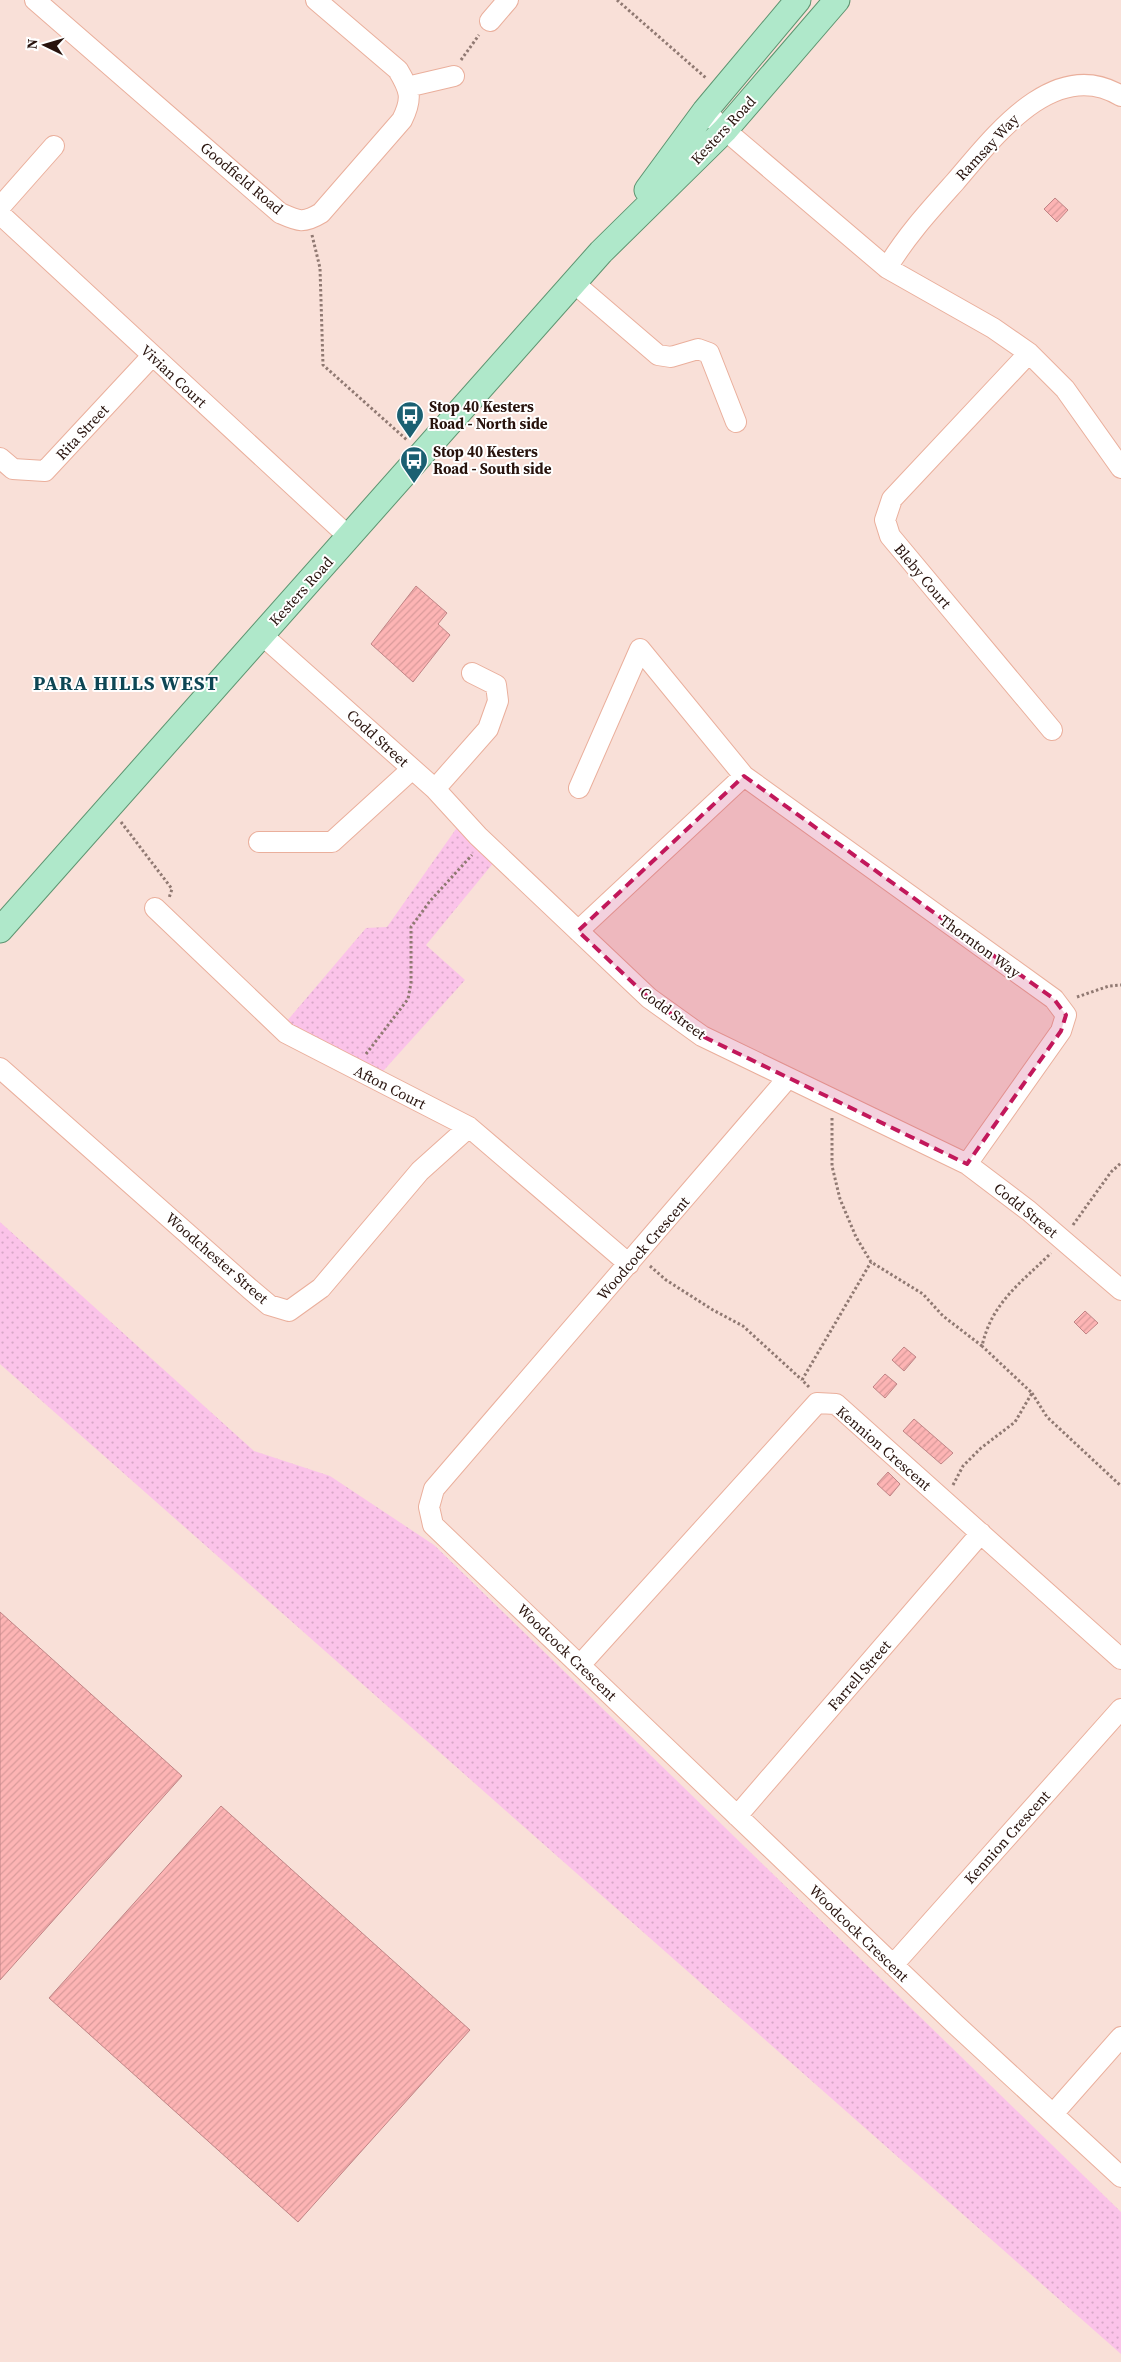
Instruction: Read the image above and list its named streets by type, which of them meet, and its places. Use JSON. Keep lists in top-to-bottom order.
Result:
{
  "streets": {
    "main road": ["Kesters Road"],
    "street": [
      "Ramsay Way",
      "Goodfield Road",
      "Vivian Court",
      "Rita Street",
      "Bleby Court",
      "Codd Street",
      "Thornton Way",
      "Afton Court",
      "Woodcock Crescent",
      "Woodchester Street",
      "Kennion Crescent",
      "Farrell Street"
    ]
  },
  "crossings": [
    ["Kesters Road", "Vivian Court"],
    ["Kesters Road", "Codd Street"],
    ["Vivian Court", "Rita Street"],
    ["Codd Street", "Thornton Way"],
    ["Codd Street", "Woodcock Crescent"],
    ["Afton Court", "Woodcock Crescent"],
    ["Afton Court", "Woodchester Street"],
    ["Woodcock Crescent", "Kennion Crescent"],
    ["Woodcock Crescent", "Farrell Street"],
    ["Kennion Crescent", "Farrell Street"]
  ],
  "districts": ["PARA HILLS WEST"],
  "places": {
    "bus stop": ["Stop 40 Kesters Road - North side", "Stop 40 Kesters Road - South side"]
  },
  "north": "left"
}
